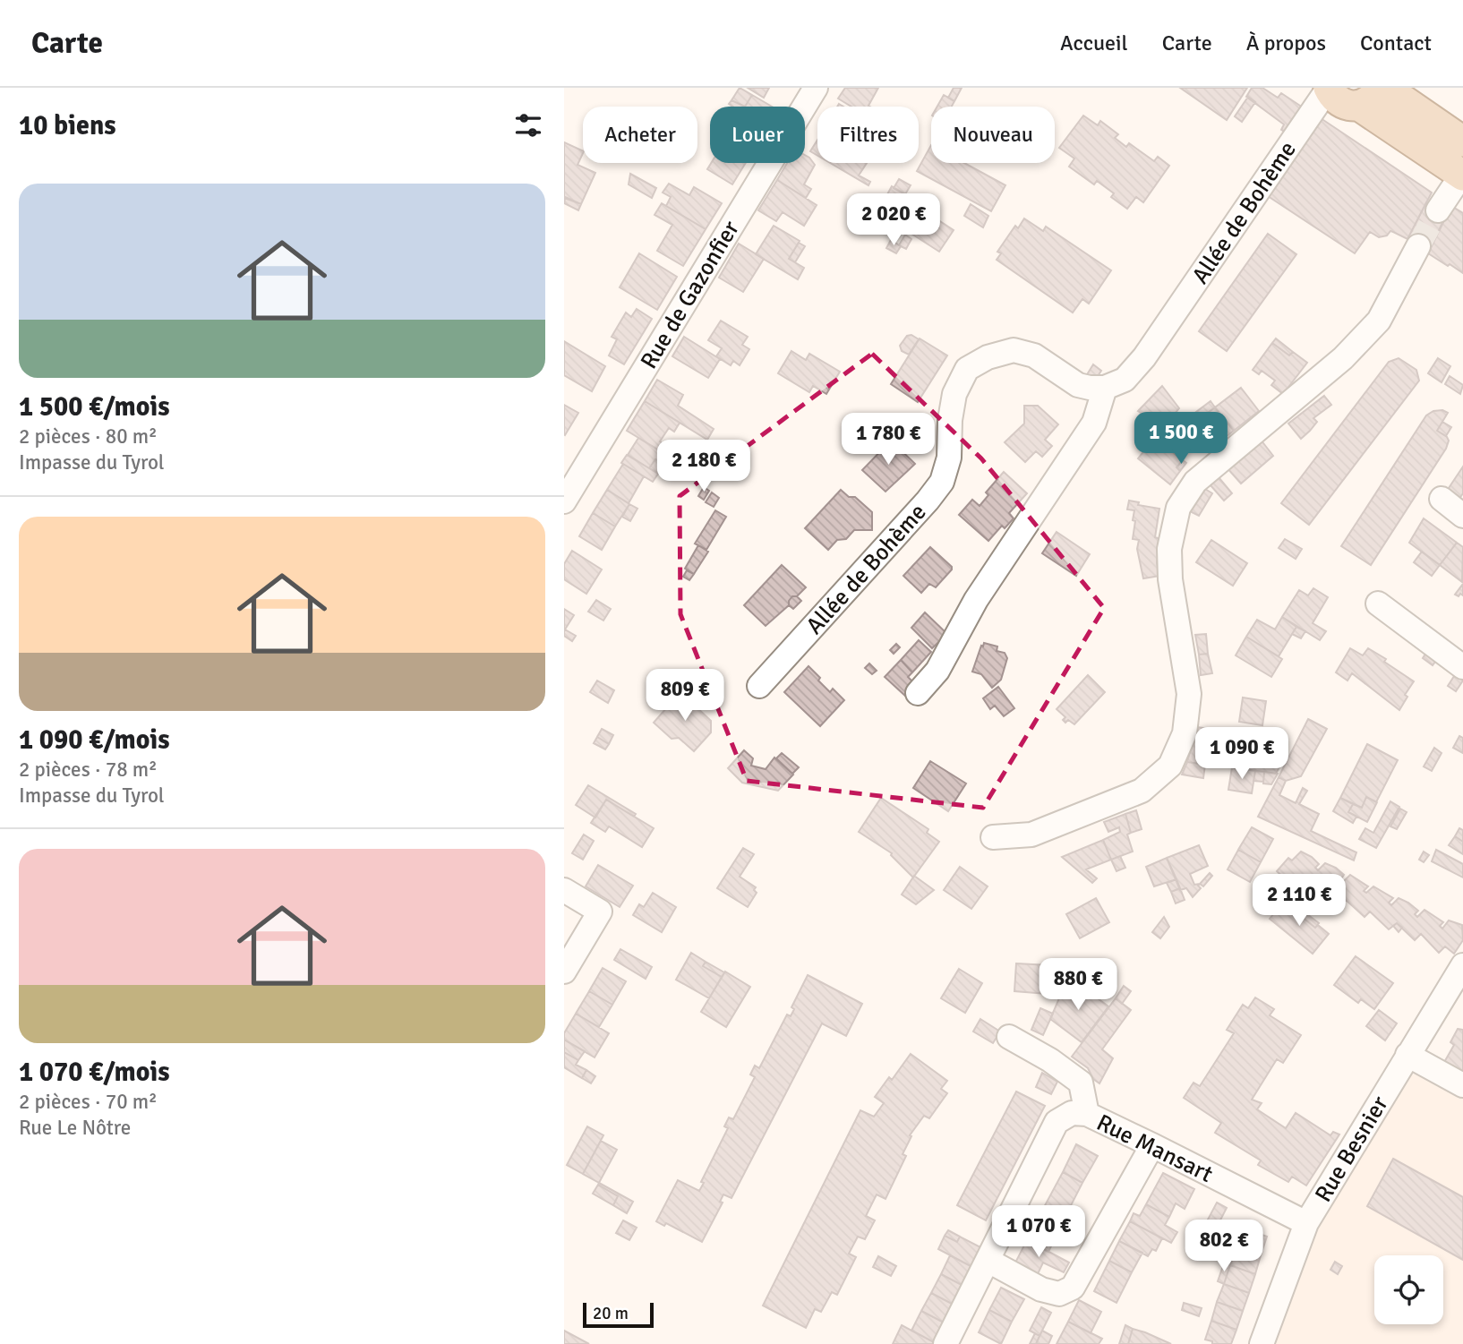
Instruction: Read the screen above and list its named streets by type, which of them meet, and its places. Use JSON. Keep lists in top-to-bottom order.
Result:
{
  "streets": {
    "street": [
      "Allée de Bohème",
      "Rue de Gazonfier",
      "Rue Mansart",
      "Rue Besnier"
    ]
  },
  "crossings": [
    ["Rue Mansart", "Rue Besnier"]
  ],
  "scale_bar": "20 m",
  "page": {
    "header": "Carte",
    "nav": [
      "Accueil",
      "Carte",
      "À propos",
      "Contact"
    ],
    "heading": "10 biens",
    "chip": [
      "Acheter",
      "Louer",
      "Filtres",
      "Nouveau"
    ],
    "list": [
      {
        "name": "1 500 €/mois",
        "note": "2 pièces · 80 m² · Impasse du Tyrol"
      },
      {
        "name": "1 090 €/mois",
        "note": "2 pièces · 78 m² · Impasse du Tyrol"
      },
      {
        "name": "1 070 €/mois",
        "note": "2 pièces · 70 m² · Rue Le Nôtre"
      }
    ],
    "price": [
      "2 020 €",
      "1 500 €",
      "1 780 €",
      "2 180 €",
      "809 €",
      "1 090 €",
      "2 110 €",
      "880 €",
      "1 070 €",
      "802 €"
    ],
    "scale": "20 m"
  }
}
